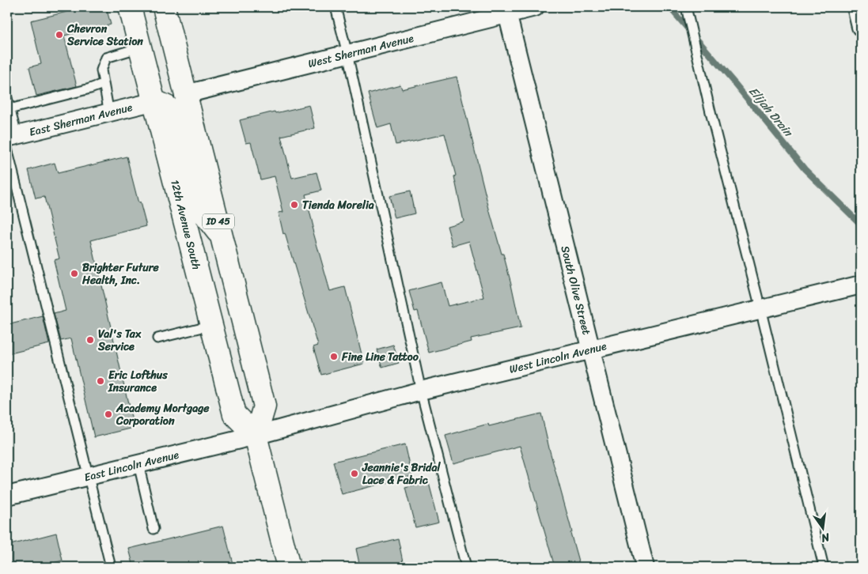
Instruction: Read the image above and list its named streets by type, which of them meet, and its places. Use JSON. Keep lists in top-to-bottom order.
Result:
{
  "streets": {
    "main road": ["ID 45", "12th Avenue South"],
    "street": [
      "West Sherman Avenue",
      "East Sherman Avenue",
      "South Olive Street",
      "West Lincoln Avenue",
      "East Lincoln Avenue"
    ]
  },
  "crossings": [
    ["West Sherman Avenue", "ID 45"],
    ["West Sherman Avenue", "South Olive Street"],
    ["East Sherman Avenue", "12th Avenue South"],
    ["ID 45", "12th Avenue South"],
    ["ID 45", "West Lincoln Avenue"],
    ["ID 45", "East Lincoln Avenue"],
    ["12th Avenue South", "West Lincoln Avenue"],
    ["12th Avenue South", "East Lincoln Avenue"],
    ["South Olive Street", "West Lincoln Avenue"],
    ["West Lincoln Avenue", "East Lincoln Avenue"]
  ],
  "water": ["Elijah Drain"],
  "places": [
    "Chevron Service Station",
    "Tienda Morelia",
    "Brighter Future Health, Inc.",
    "Val's Tax Service",
    "Fine Line Tattoo",
    "Eric Lofthus Insurance",
    "Academy Mortgage Corporation",
    "Jeannie's Bridal Lace & Fabric"
  ],
  "north": "bottom"
}
